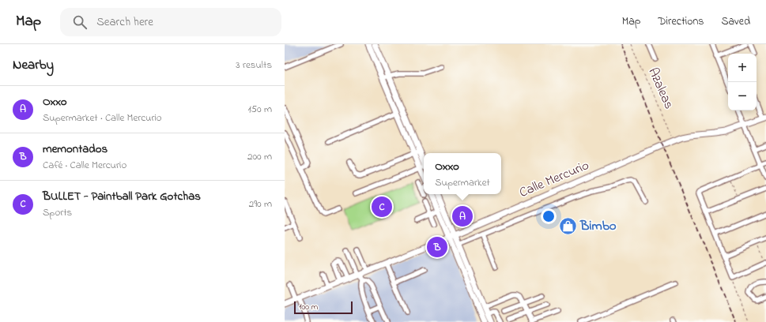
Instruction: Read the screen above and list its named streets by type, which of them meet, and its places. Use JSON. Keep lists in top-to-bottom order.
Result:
{
  "streets": {
    "main road": ["Calle Mercurio"],
    "path": ["Azaleas"]
  },
  "crossings": [
    ["Azaleas", "Calle Mercurio"]
  ],
  "places": {
    "shop": ["Bimbo"]
  },
  "scale_bar": "100 m",
  "page": {
    "header": "Map",
    "search": "Search here",
    "nav": ["Map", "Directions", "Saved"],
    "heading": ["Nearby", "3 results"],
    "map_buttons": ["+", "−"],
    "list": [
      {
        "mark": "A",
        "name": "Oxxo",
        "note": "Supermarket · Calle Mercurio",
        "value": "150 m"
      },
      {
        "mark": "B",
        "name": "memontados",
        "note": "Café · Calle Mercurio",
        "value": "200 m"
      },
      {
        "mark": "C",
        "name": "BULLET - Paintball Park Gotchas",
        "note": "Sports",
        "value": "290 m"
      }
    ],
    "popup": ["Oxxo", "Supermarket"],
    "pins": ["C", "A", "B"],
    "scale": "100 m"
  }
}
